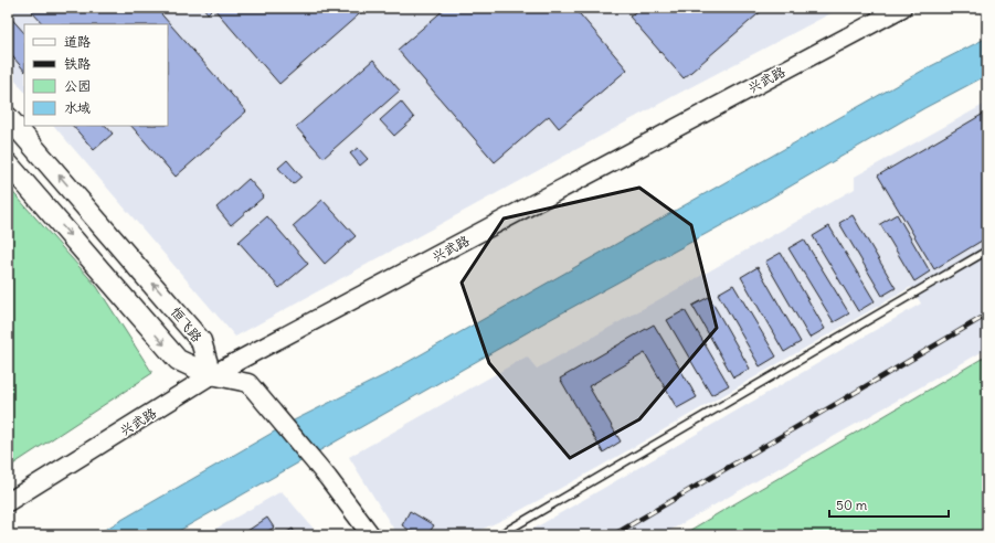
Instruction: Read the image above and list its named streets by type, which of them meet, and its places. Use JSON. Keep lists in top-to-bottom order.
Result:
{
  "streets": {
    "main road": ["恒飞路"],
    "street": ["兴武路"]
  },
  "crossings": [
    ["兴武路", "恒飞路"]
  ],
  "legend": [
    "道路",
    "铁路",
    "公园",
    "水域"
  ],
  "scale_bar": "50 m"
}
